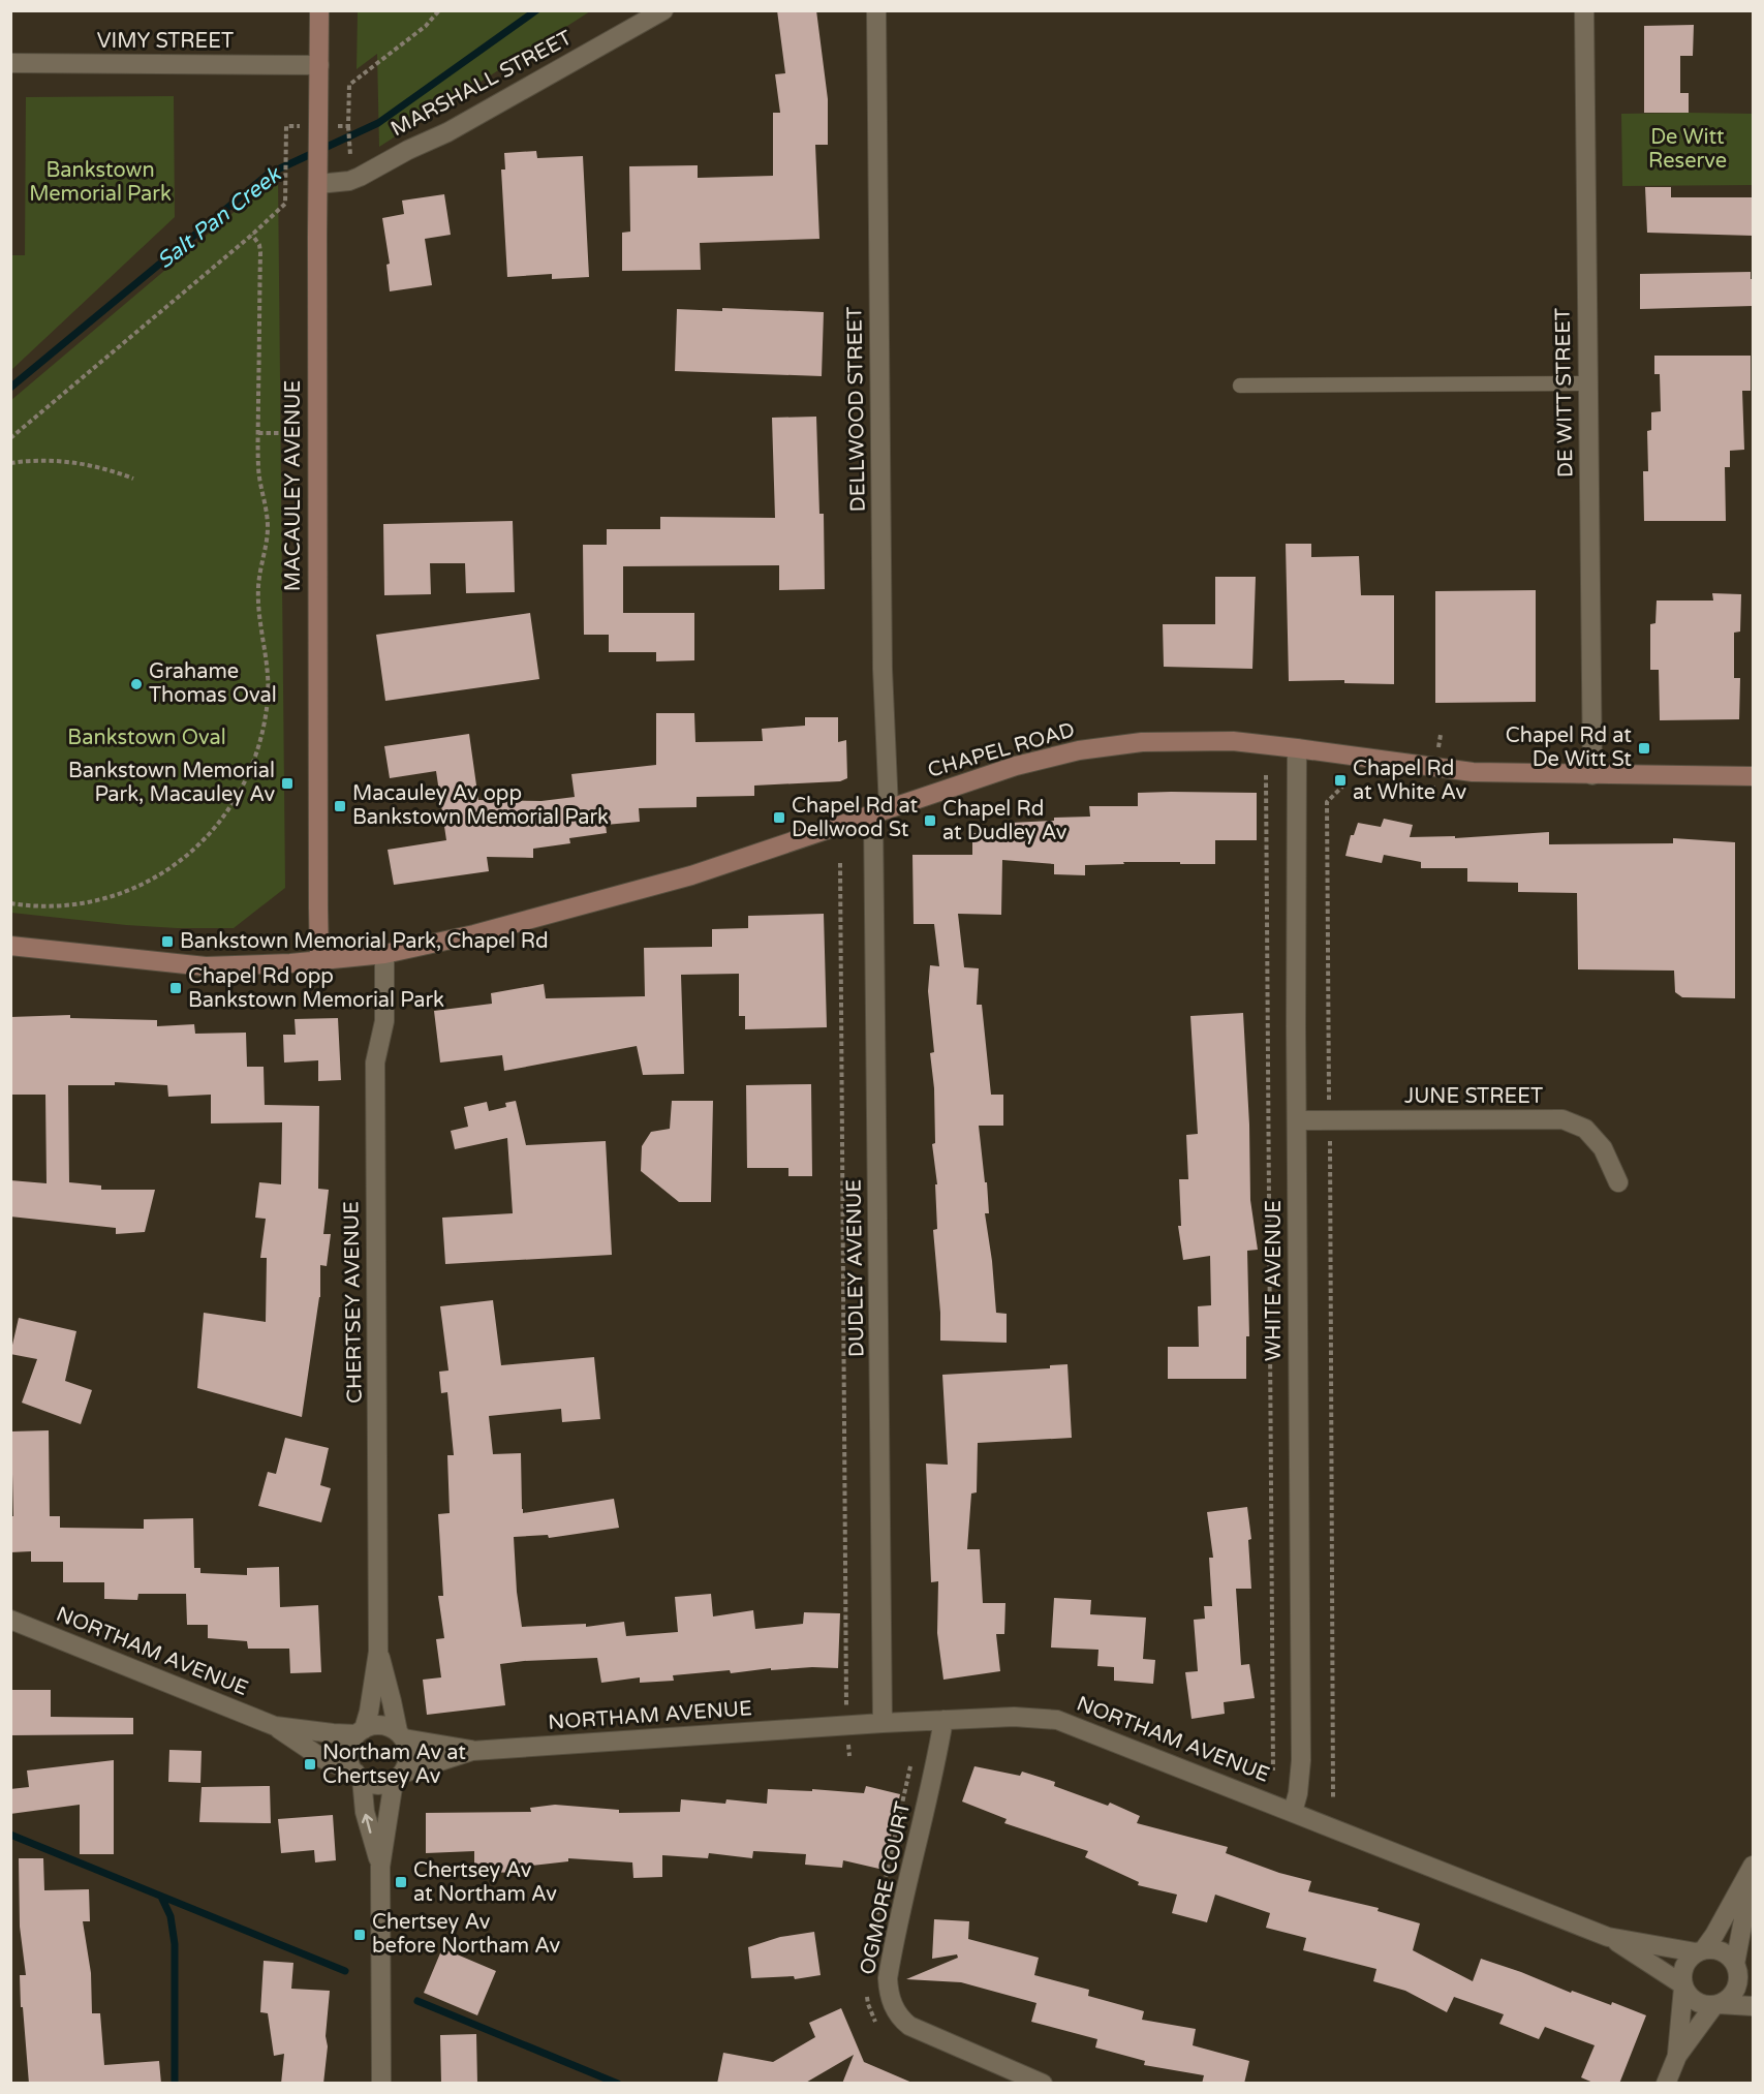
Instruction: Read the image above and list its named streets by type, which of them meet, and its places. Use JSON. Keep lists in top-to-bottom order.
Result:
{
  "streets": {
    "main road": ["MACAULEY AVENUE", "CHAPEL ROAD"],
    "street": [
      "VIMY STREET",
      "MARSHALL STREET",
      "DE WITT STREET",
      "DELLWOOD STREET",
      "JUNE STREET",
      "DUDLEY AVENUE",
      "WHITE AVENUE",
      "CHERTSEY AVENUE",
      "NORTHAM AVENUE",
      "OGMORE COURT"
    ]
  },
  "crossings": [
    ["VIMY STREET", "MACAULEY AVENUE"],
    ["MARSHALL STREET", "MACAULEY AVENUE"],
    ["DE WITT STREET", "CHAPEL ROAD"],
    ["DELLWOOD STREET", "CHAPEL ROAD"],
    ["DELLWOOD STREET", "DUDLEY AVENUE"],
    ["MACAULEY AVENUE", "CHAPEL ROAD"],
    ["CHAPEL ROAD", "DUDLEY AVENUE"],
    ["CHAPEL ROAD", "WHITE AVENUE"],
    ["CHAPEL ROAD", "CHERTSEY AVENUE"],
    ["JUNE STREET", "WHITE AVENUE"],
    ["DUDLEY AVENUE", "NORTHAM AVENUE"],
    ["WHITE AVENUE", "NORTHAM AVENUE"],
    ["CHERTSEY AVENUE", "NORTHAM AVENUE"],
    ["NORTHAM AVENUE", "OGMORE COURT"]
  ],
  "water": ["Salt Pan Creek"],
  "parks": ["De Witt Reserve", "Bankstown Memorial Park", "Bankstown Oval"],
  "places": {
    "other": ["Grahame Thomas Oval"],
    "transit": [
      "Chapel Rd at De Witt St",
      "Chapel Rd at White Av",
      "Bankstown Memorial Park, Macauley Av",
      "Macauley Av opp Bankstown Memorial Park",
      "Chapel Rd at Dellwood St",
      "Chapel Rd at Dudley Av",
      "Bankstown Memorial Park, Chapel Rd",
      "Chapel Rd opp Bankstown Memorial Park",
      "Northam Av at Chertsey Av",
      "Chertsey Av at Northam Av",
      "Chertsey Av before Northam Av"
    ]
  }
}
